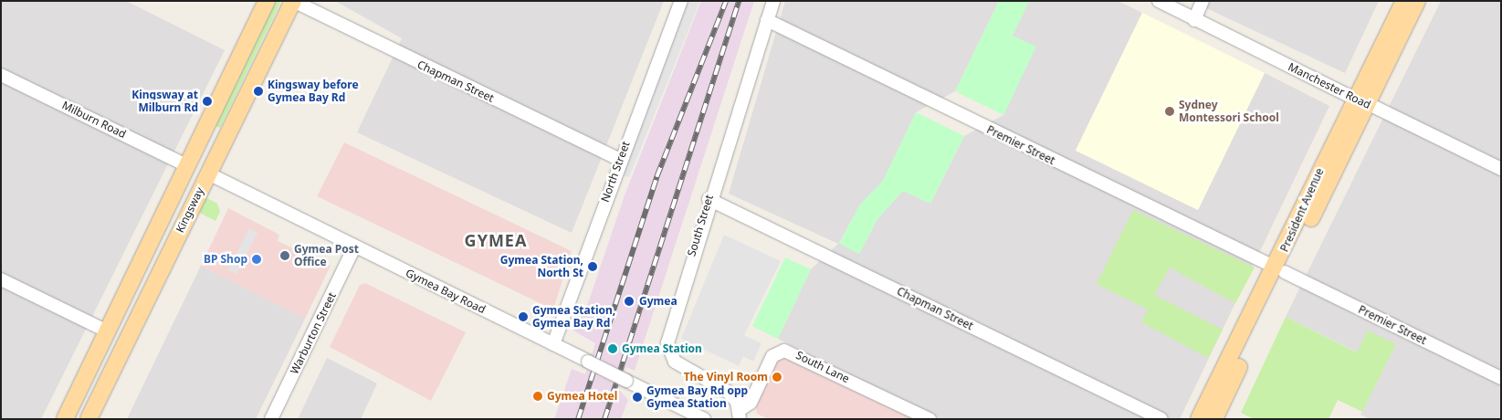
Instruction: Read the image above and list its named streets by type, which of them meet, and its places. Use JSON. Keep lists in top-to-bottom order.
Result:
{
  "streets": {
    "main road": ["Kingsway", "President Avenue", "Gymea Bay Road"],
    "street": [
      "Chapman Street",
      "Manchester Road",
      "Milburn Road",
      "Premier Street",
      "North Street",
      "South Street",
      "Warburton Street",
      "South Lane"
    ]
  },
  "crossings": [
    ["Chapman Street", "North Street"],
    ["Chapman Street", "Kingsway"],
    ["Chapman Street", "South Street"],
    ["Manchester Road", "President Avenue"],
    ["Milburn Road", "Kingsway"],
    ["Milburn Road", "Gymea Bay Road"],
    ["Premier Street", "President Avenue"],
    ["Premier Street", "South Street"],
    ["North Street", "Gymea Bay Road"],
    ["Kingsway", "Gymea Bay Road"],
    ["South Street", "South Lane"],
    ["Gymea Bay Road", "Warburton Street"]
  ],
  "districts": ["GYMEA"],
  "places": [
    "Kingsway before Gymea Bay Rd",
    "Kingsway at Milburn Rd",
    "Sydney Montessori School",
    "Gymea Post Office",
    "BP Shop",
    "Gymea Station, North St",
    "Gymea",
    "Gymea Station, Gymea Bay Rd",
    "Gymea Station",
    "The Vinyl Room",
    "Gymea Hotel",
    "Gymea Bay Rd opp Gymea Station"
  ]
}
